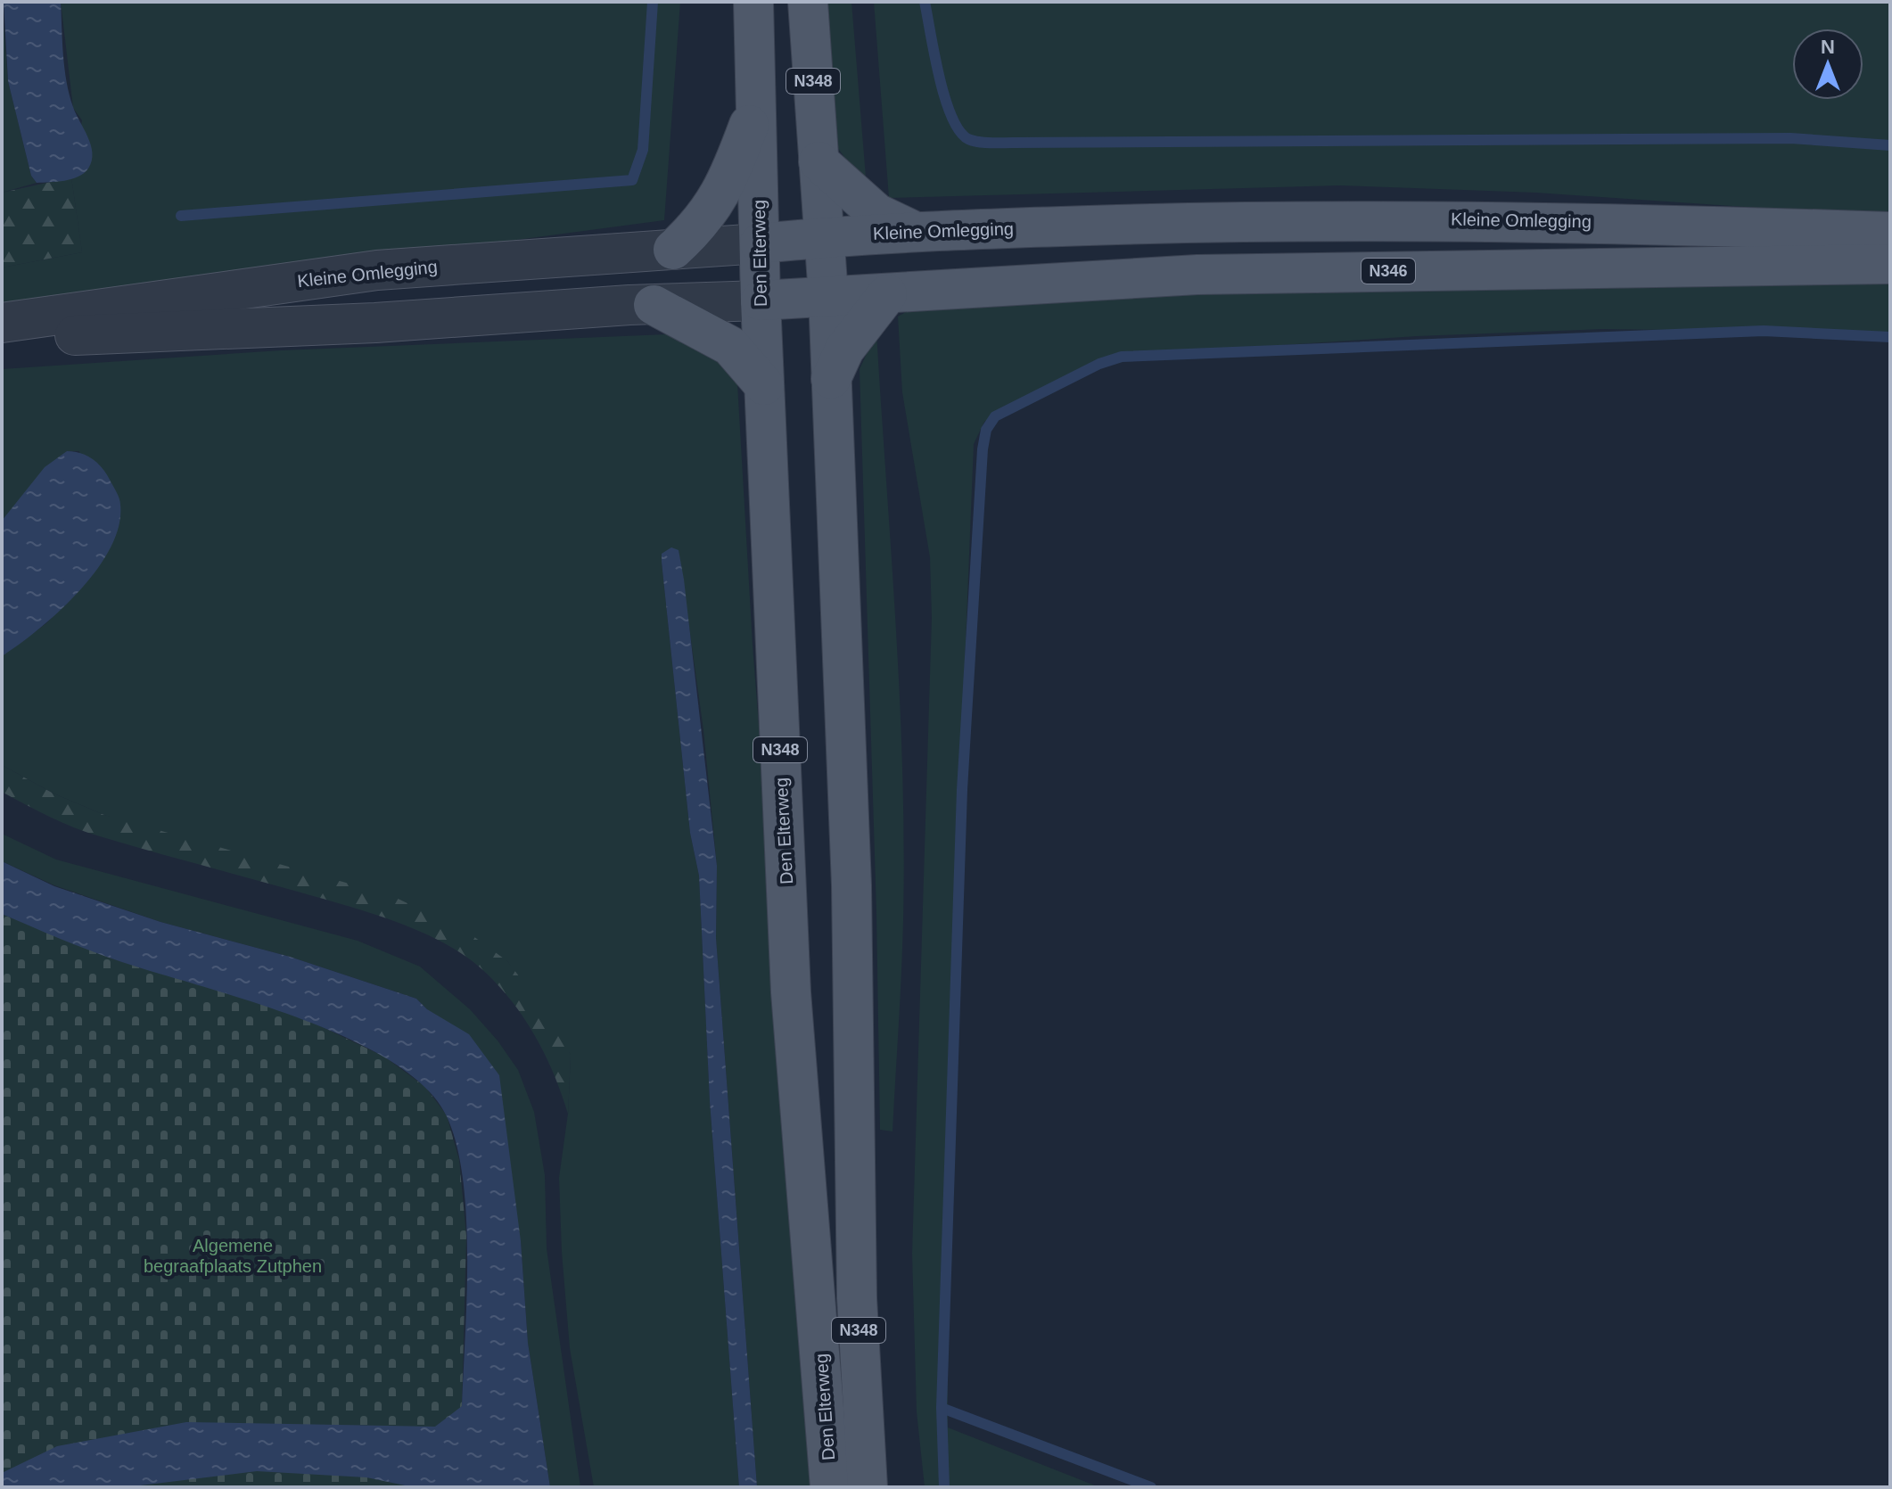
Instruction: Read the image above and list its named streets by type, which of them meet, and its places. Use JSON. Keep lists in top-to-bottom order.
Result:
{
  "streets": {
    "main road": [
      "N348",
      "Kleine Omlegging",
      "Den Elterweg",
      "N346"
    ]
  },
  "crossings": [
    ["Kleine Omlegging", "Den Elterweg"],
    ["Den Elterweg", "N346"]
  ],
  "parks": ["Algemene begraafplaats Zutphen"],
  "north": "top"
}
